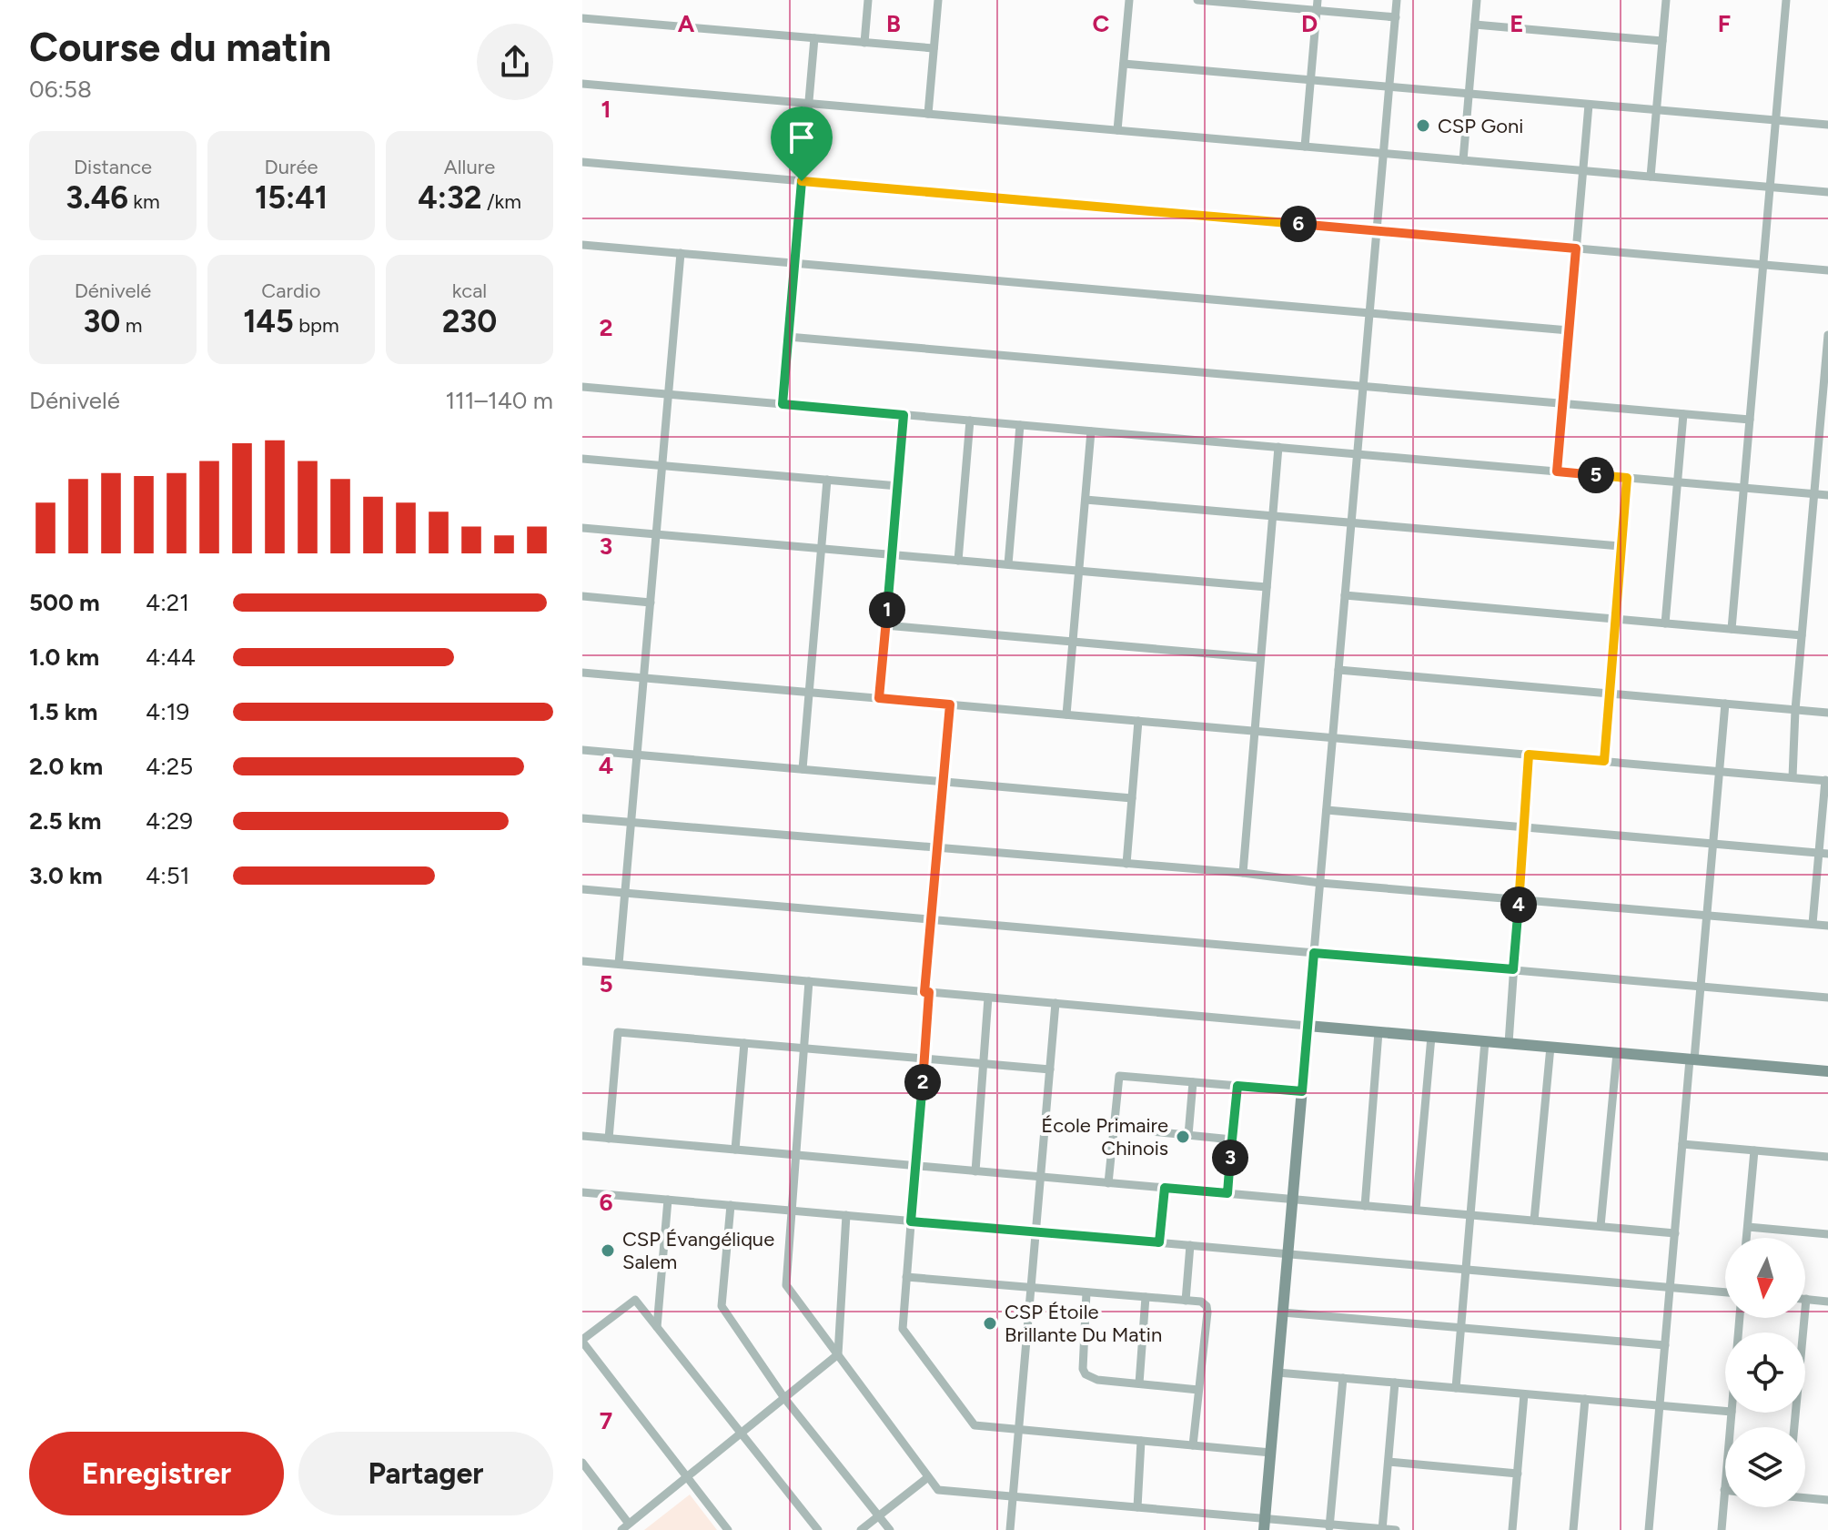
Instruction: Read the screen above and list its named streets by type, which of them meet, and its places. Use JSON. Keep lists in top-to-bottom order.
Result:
{
  "places": [
    "CSP Goni",
    "École Primaire Chinois",
    "CSP Évangélique Salem",
    "CSP Étoile Brillante Du Matin"
  ],
  "north": "bottom",
  "page": {
    "heading": ["Course du matin", "06:58"],
    "stats": [
      ["Distance", "3.46 km"],
      ["Durée", "15:41"],
      ["Allure", "4:32 /km"],
      ["Dénivelé", "30 m"],
      ["Cardio", "145 bpm"],
      ["kcal", "230"]
    ],
    "pins": [
      "6",
      "5",
      "1",
      "4",
      "2",
      "3"
    ],
    "chart": ["Dénivelé", "111–140 m"],
    "list": [
      {
        "name": "500 m",
        "note": "4:21"
      },
      {
        "name": "1.0 km",
        "note": "4:44"
      },
      {
        "name": "1.5 km",
        "note": "4:19"
      },
      {
        "name": "2.0 km",
        "note": "4:25"
      },
      {
        "name": "2.5 km",
        "note": "4:29"
      },
      {
        "name": "3.0 km",
        "note": "4:51"
      }
    ],
    "buttons": ["Enregistrer", "Partager"]
  },
  "grid": {
    "columns": [
      "A",
      "B",
      "C",
      "D",
      "E",
      "F"
    ],
    "rows": [
      "1",
      "2",
      "3",
      "4",
      "5",
      "6",
      "7"
    ]
  }
}
